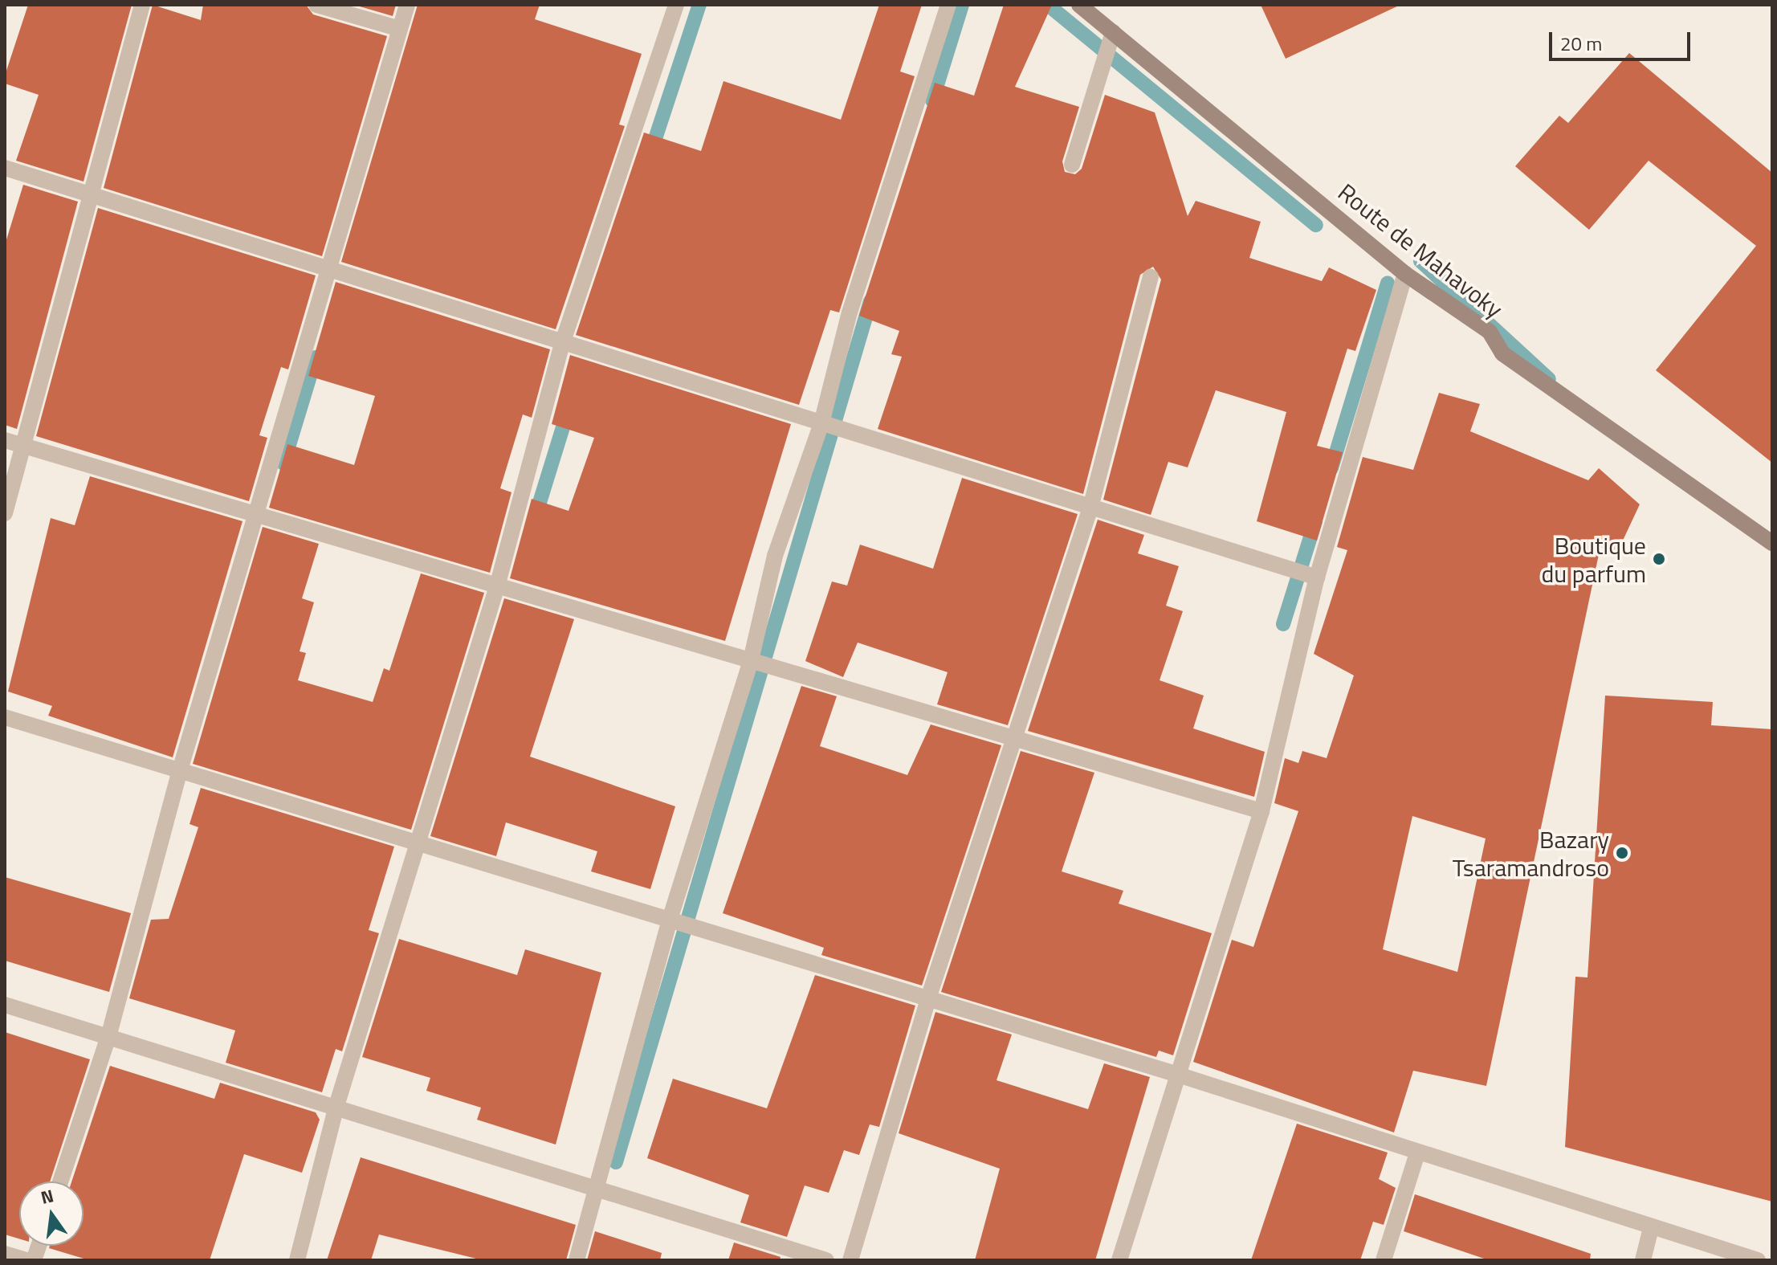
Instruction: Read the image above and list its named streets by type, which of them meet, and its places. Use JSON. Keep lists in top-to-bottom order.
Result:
{
  "streets": {
    "street": ["Route de Mahavoky"]
  },
  "places": ["Boutique du parfum", "Bazary Tsaramandroso"],
  "scale_bar": "20 m",
  "north": "top"
}
